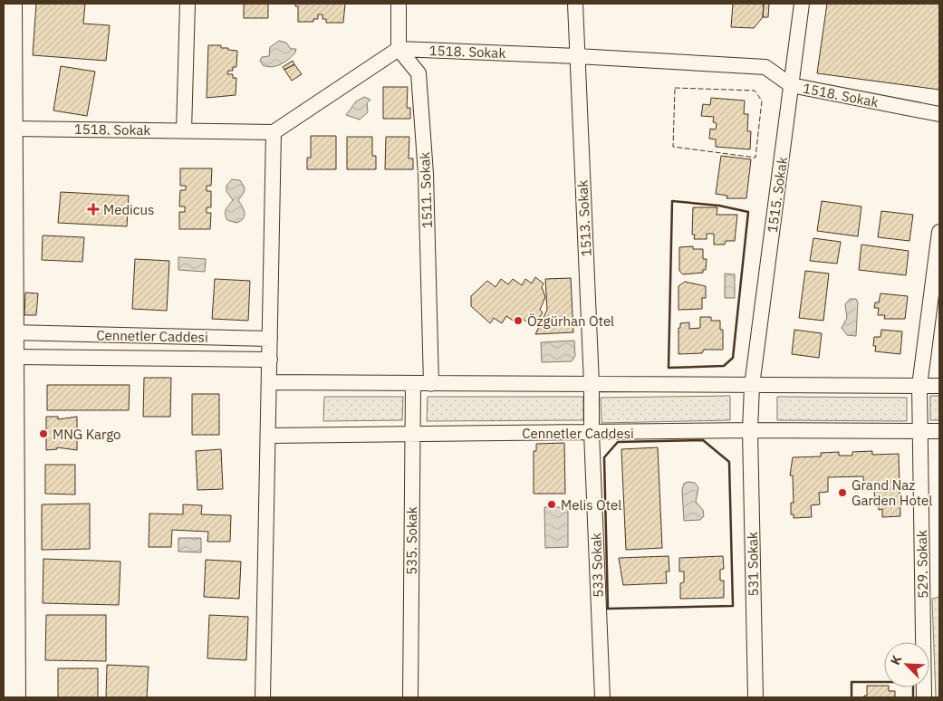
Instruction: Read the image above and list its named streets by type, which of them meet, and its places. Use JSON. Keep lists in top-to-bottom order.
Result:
{
  "streets": {
    "street": [
      "1518. Sokak",
      "1511. Sokak",
      "1515. Sokak",
      "1513. Sokak",
      "Cennetler Caddesi",
      "535. Sokak",
      "531 Sokak",
      "529. Sokak",
      "533 Sokak"
    ]
  },
  "crossings": [
    ["1518. Sokak", "1511. Sokak"],
    ["1518. Sokak", "1515. Sokak"],
    ["1518. Sokak", "1513. Sokak"],
    ["1515. Sokak", "Cennetler Caddesi"],
    ["1515. Sokak", "531 Sokak"],
    ["1513. Sokak", "Cennetler Caddesi"],
    ["1513. Sokak", "533 Sokak"],
    ["Cennetler Caddesi", "535. Sokak"],
    ["Cennetler Caddesi", "531 Sokak"],
    ["Cennetler Caddesi", "529. Sokak"],
    ["Cennetler Caddesi", "533 Sokak"]
  ],
  "places": {
    "health": ["Medicus"],
    "other": [
      "Özgürhan Otel",
      "MNG Kargo",
      "Grand Naz Garden Hotel",
      "Melis Otel"
    ]
  },
  "north": "top left"
}
